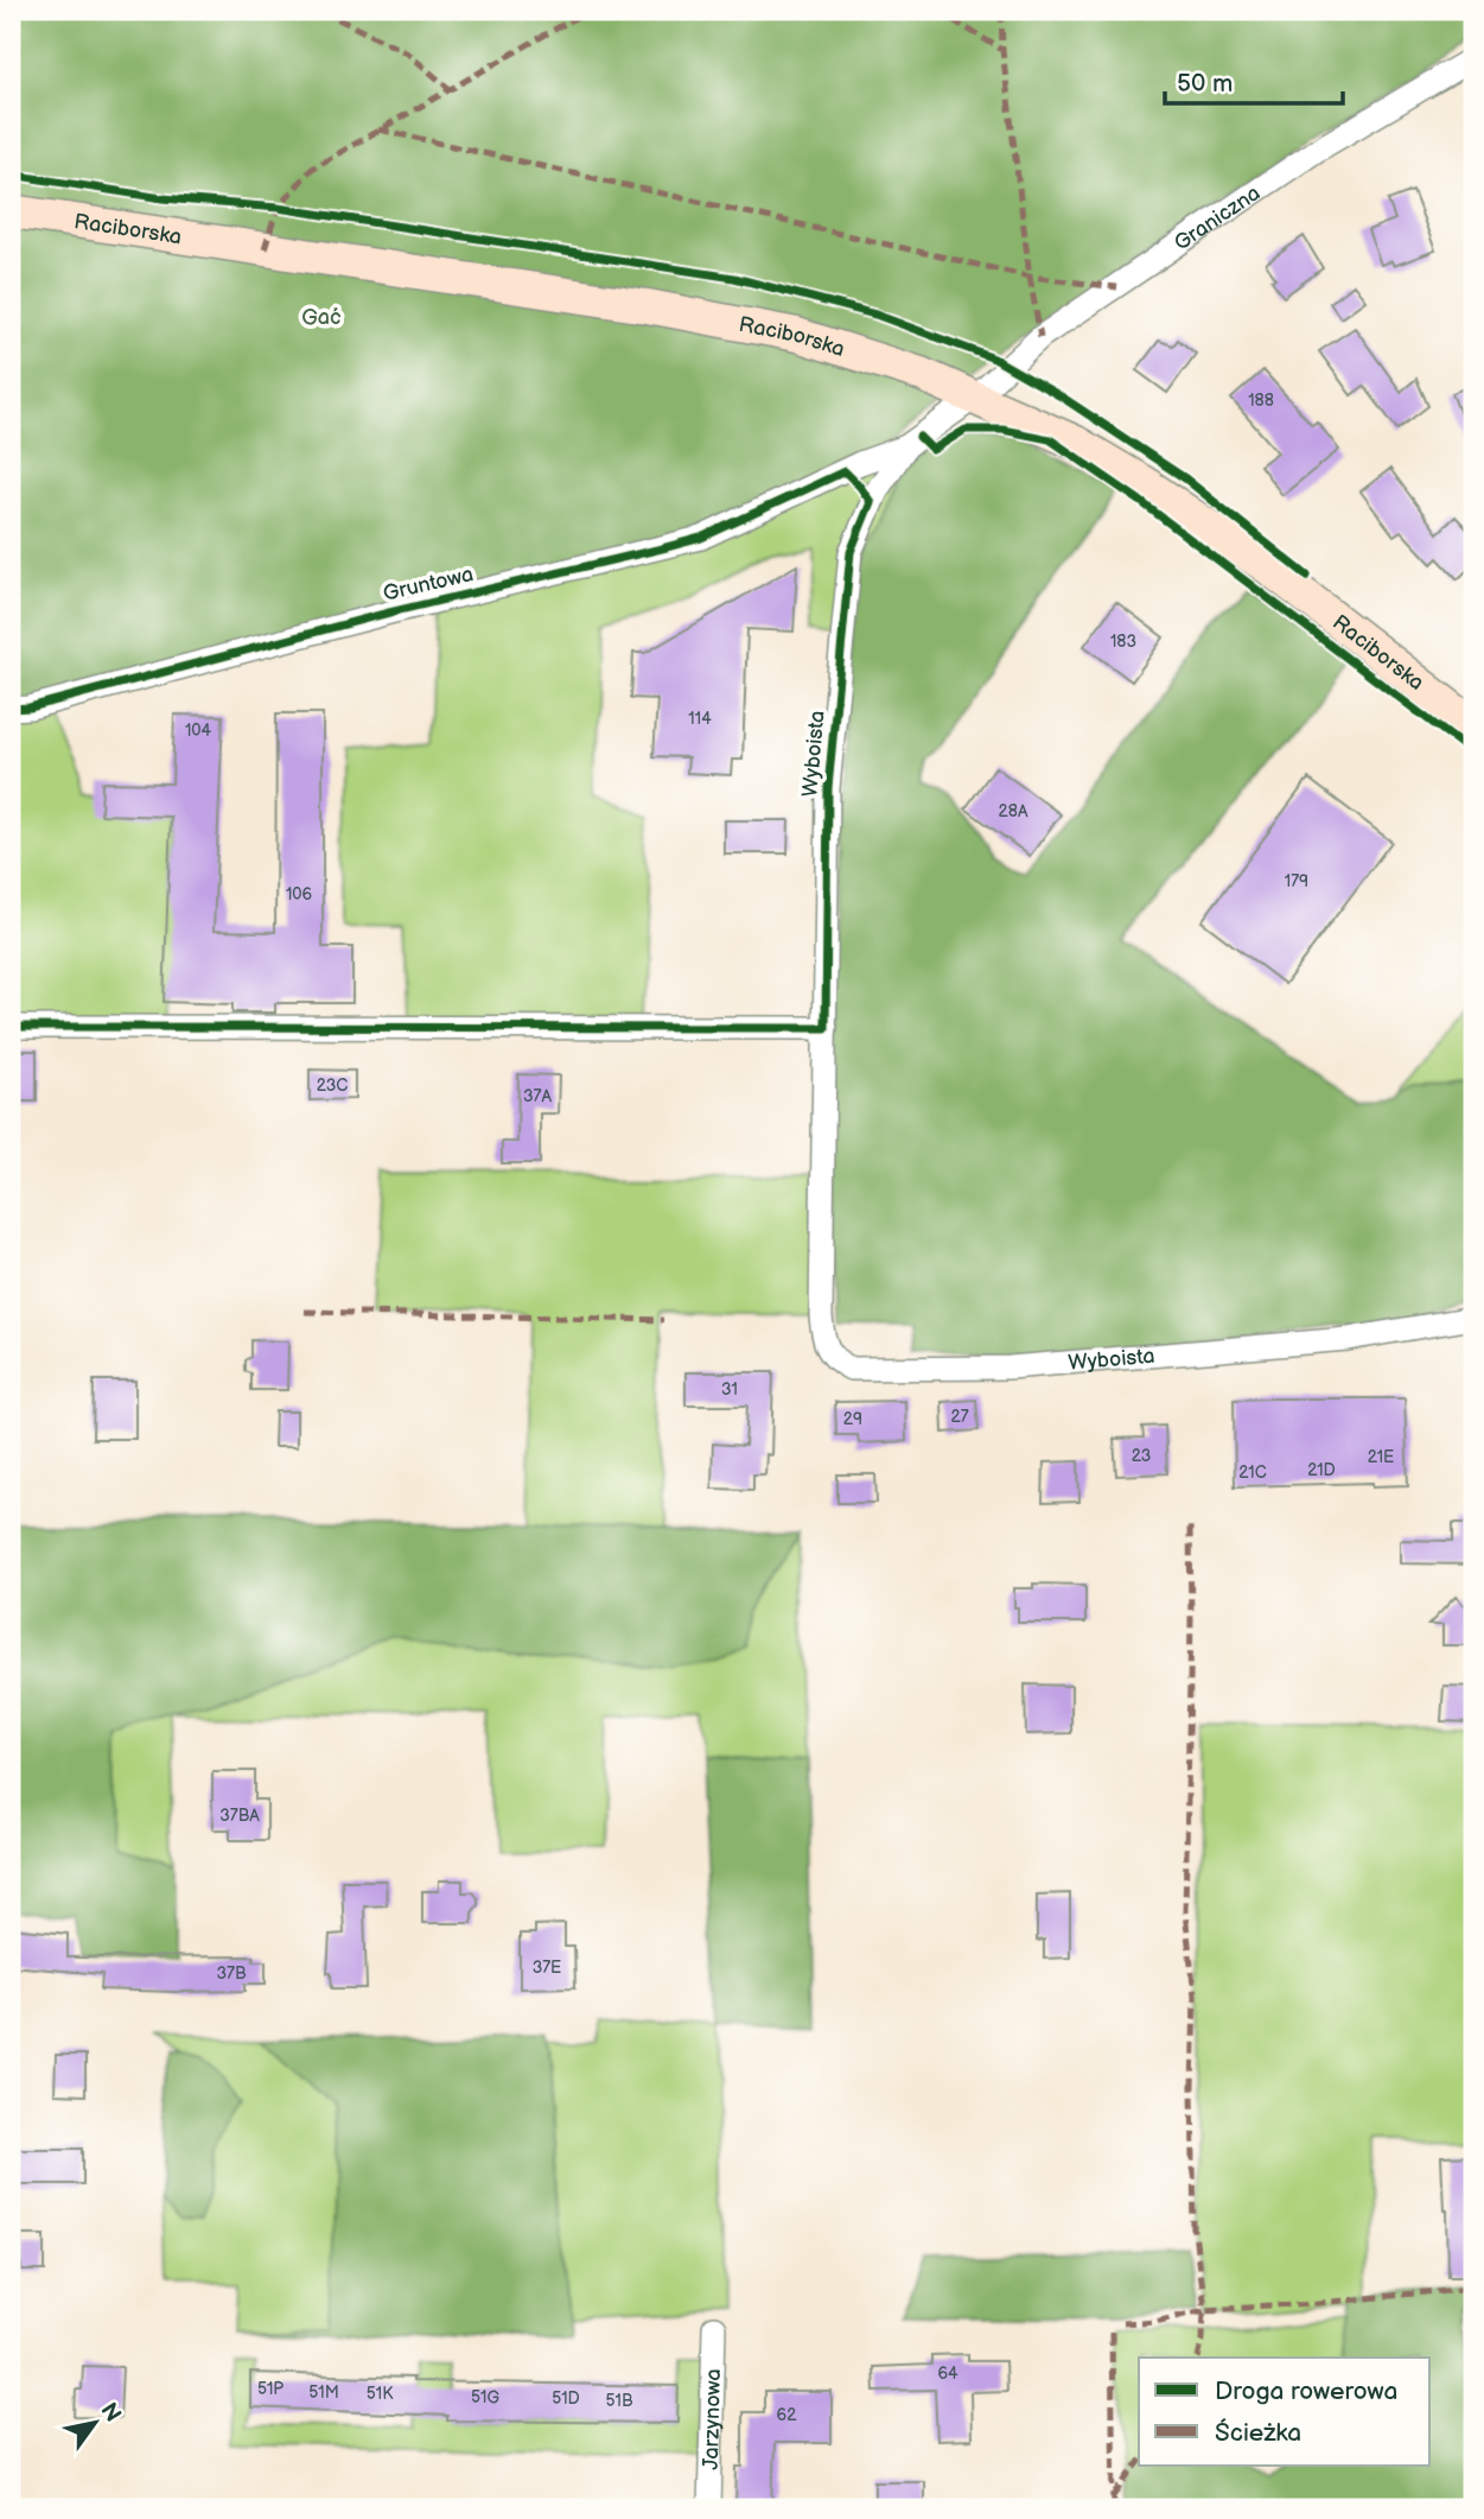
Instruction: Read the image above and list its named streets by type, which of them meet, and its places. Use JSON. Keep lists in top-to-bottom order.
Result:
{
  "streets": {
    "main road": ["Raciborska"],
    "street": [
      "Graniczna",
      "Gruntowa",
      "Wyboista",
      "Jarzynowa"
    ]
  },
  "crossings": [
    ["Graniczna", "Raciborska"],
    ["Graniczna", "Gruntowa"],
    ["Raciborska", "Gruntowa"],
    ["Gruntowa", "Wyboista"]
  ],
  "parks": ["Gać"],
  "house_numbers": [
    "188",
    "183",
    "114",
    "104",
    "28A",
    "179",
    "106",
    "23C",
    "37A",
    "31",
    "27",
    "29",
    "23",
    "21E",
    "21D",
    "21C",
    "37BA",
    "37E",
    "37B",
    "64",
    "51P",
    "51M",
    "51K",
    "51G",
    "51D",
    "51B",
    "62"
  ],
  "legend": ["Droga rowerowa", "Ścieżka"],
  "scale_bar": "50 m",
  "north": "top right"
}
